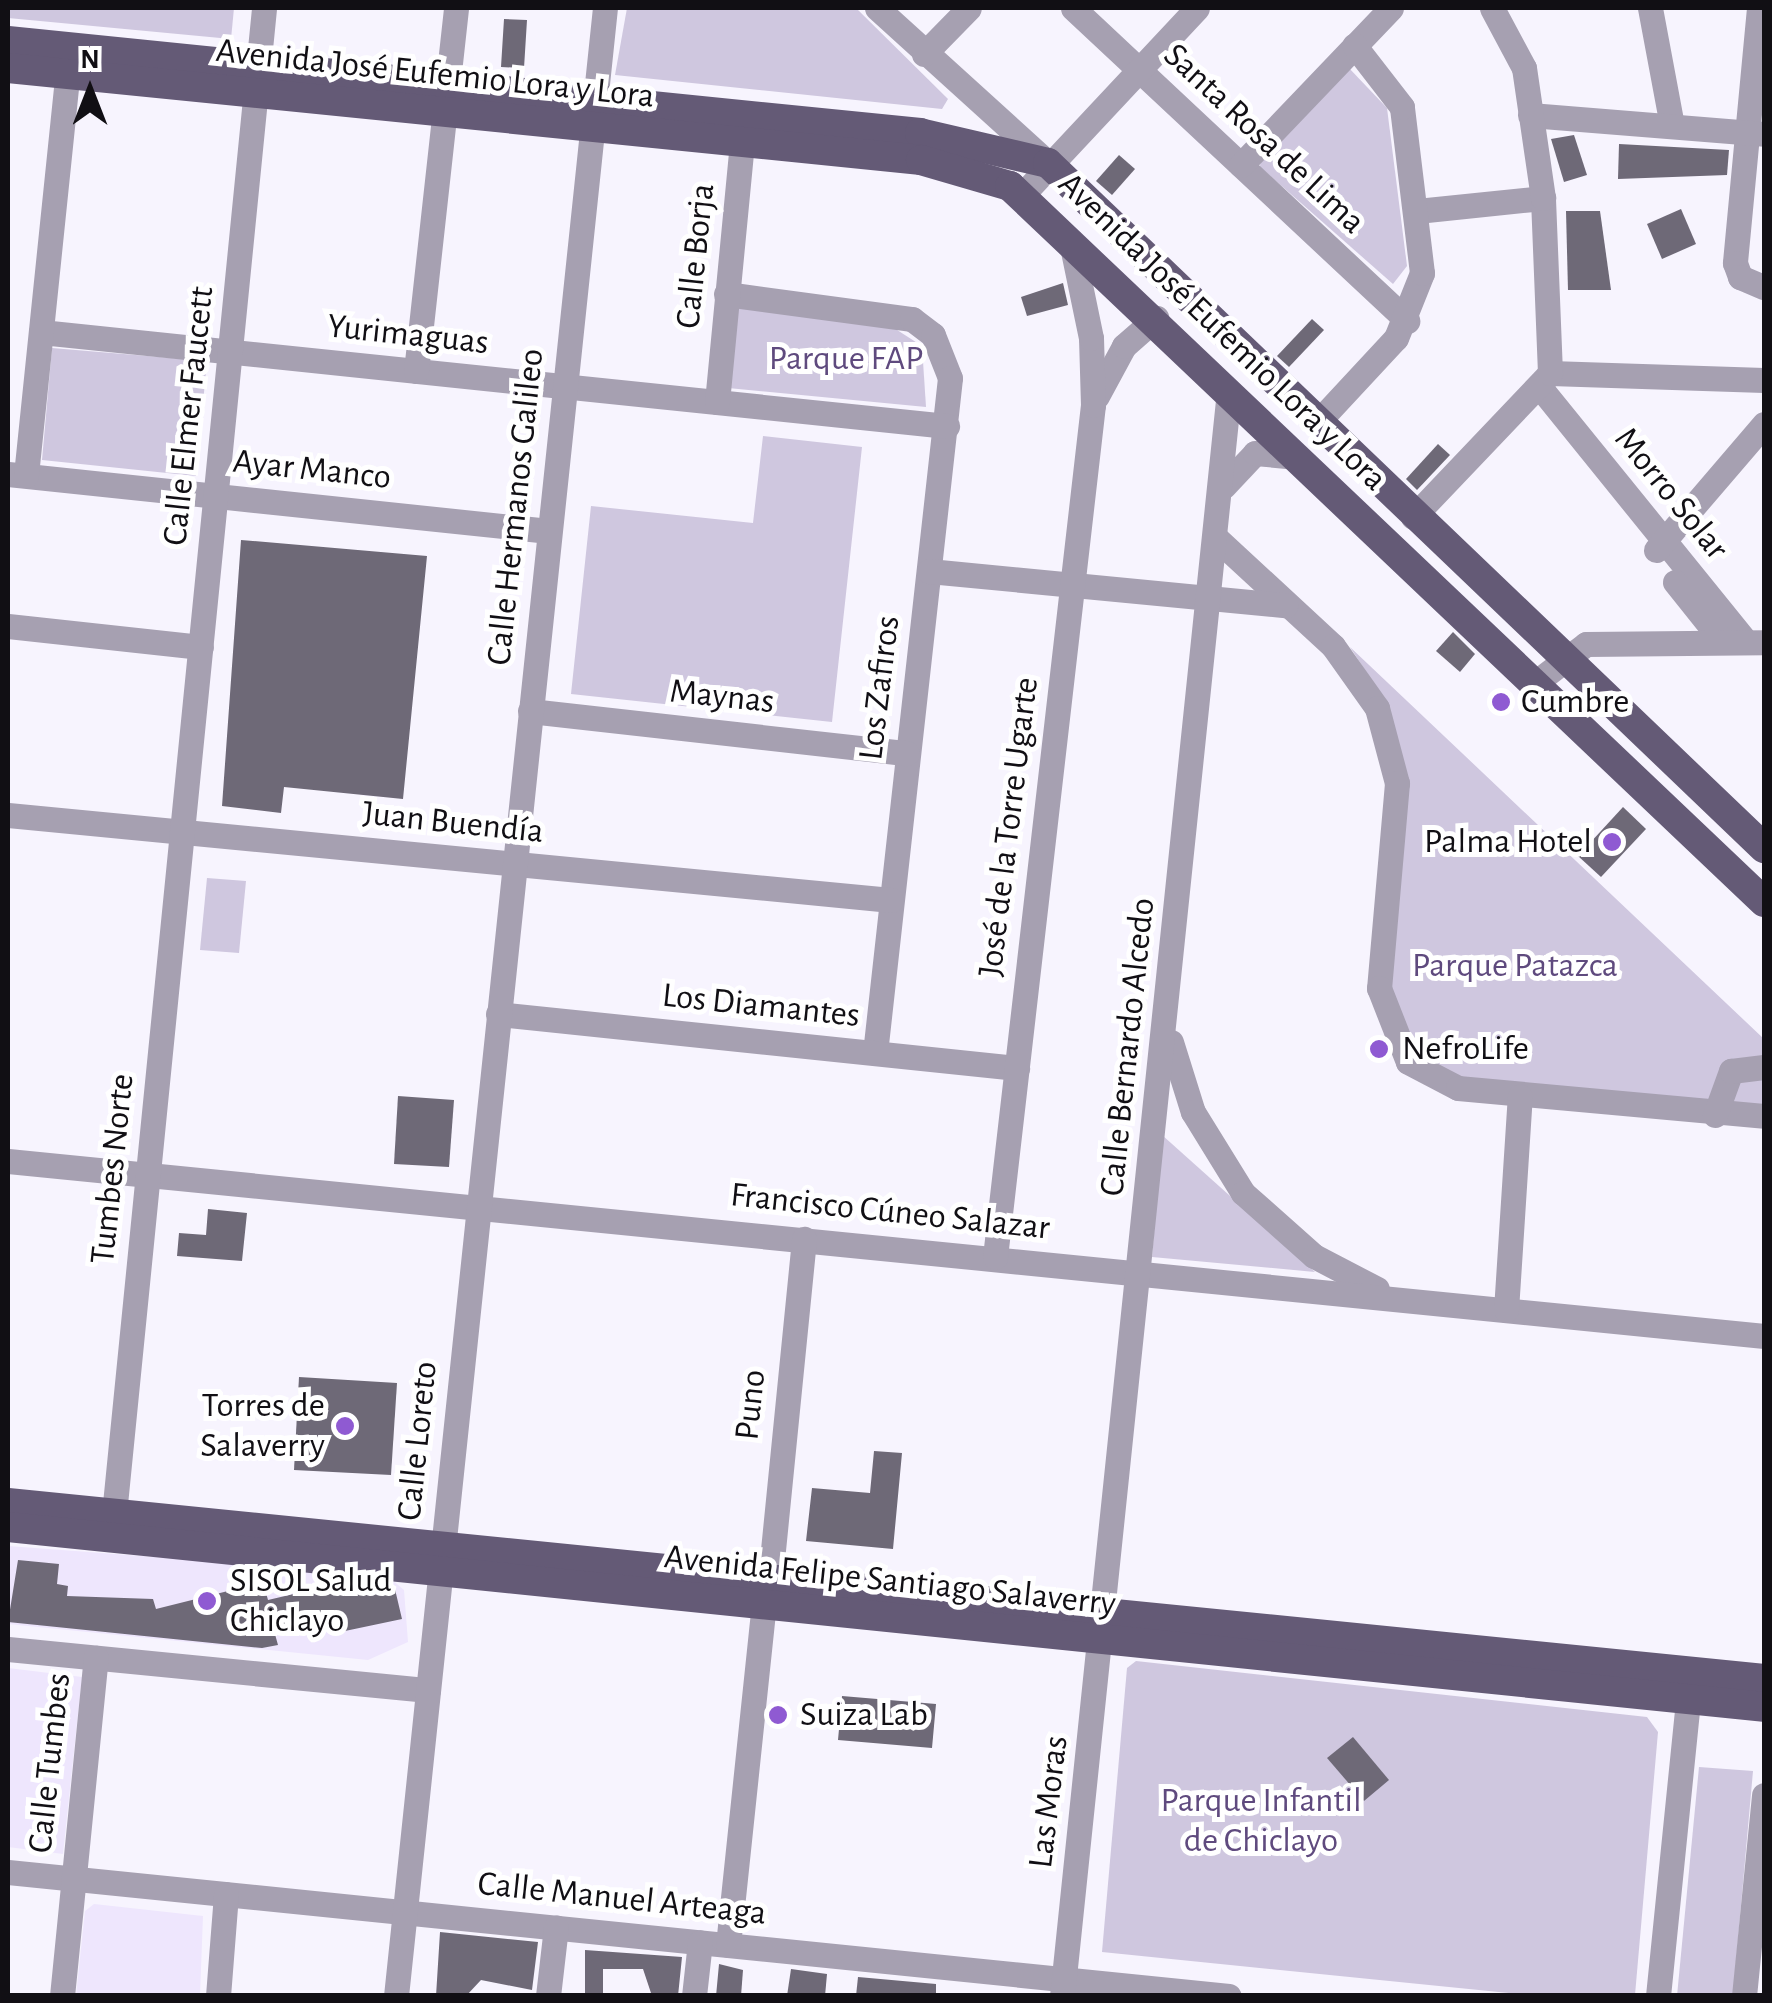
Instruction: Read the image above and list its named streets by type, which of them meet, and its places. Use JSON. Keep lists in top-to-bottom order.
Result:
{
  "streets": {
    "main road": ["Avenida José Eufemio Lora y Lora", "Avenida Felipe Santiago Salaverry"],
    "street": [
      "Santa Rosa de Lima",
      "Calle Borja",
      "Yurimaguas",
      "Calle Elmer Faucett",
      "Ayar Manco",
      "Morro Solar",
      "Calle Hermanos Galileo",
      "Los Zafiros",
      "Maynas",
      "Juan Buendía",
      "José de la Torre Ugarte",
      "Los Diamantes",
      "Calle Bernardo Alcedo",
      "Tumbes Norte",
      "Francisco Cúneo Salazar",
      "Puno",
      "Calle Loreto",
      "Calle Tumbes",
      "Las Moras",
      "Calle Manuel Arteaga"
    ]
  },
  "crossings": [
    ["Avenida José Eufemio Lora y Lora", "Calle Borja"],
    ["Avenida José Eufemio Lora y Lora", "Calle Elmer Faucett"],
    ["Avenida José Eufemio Lora y Lora", "Calle Hermanos Galileo"],
    ["Avenida José Eufemio Lora y Lora", "José de la Torre Ugarte"],
    ["Avenida José Eufemio Lora y Lora", "Calle Bernardo Alcedo"],
    ["Calle Borja", "Yurimaguas"],
    ["Calle Borja", "Los Zafiros"],
    ["Yurimaguas", "Calle Elmer Faucett"],
    ["Yurimaguas", "Calle Hermanos Galileo"],
    ["Yurimaguas", "Los Zafiros"],
    ["Calle Elmer Faucett", "Ayar Manco"],
    ["Calle Elmer Faucett", "Juan Buendía"],
    ["Calle Elmer Faucett", "Tumbes Norte"],
    ["Ayar Manco", "Calle Hermanos Galileo"],
    ["Calle Hermanos Galileo", "Maynas"],
    ["Calle Hermanos Galileo", "Juan Buendía"],
    ["Calle Hermanos Galileo", "Los Diamantes"],
    ["Calle Hermanos Galileo", "Calle Loreto"],
    ["Los Zafiros", "Maynas"],
    ["Los Zafiros", "Juan Buendía"],
    ["Los Zafiros", "Los Diamantes"],
    ["Juan Buendía", "Tumbes Norte"],
    ["José de la Torre Ugarte", "Los Diamantes"],
    ["José de la Torre Ugarte", "Francisco Cúneo Salazar"],
    ["Los Diamantes", "Calle Loreto"],
    ["Calle Bernardo Alcedo", "Francisco Cúneo Salazar"],
    ["Calle Bernardo Alcedo", "Avenida Felipe Santiago Salaverry"],
    ["Calle Bernardo Alcedo", "Las Moras"],
    ["Tumbes Norte", "Francisco Cúneo Salazar"],
    ["Tumbes Norte", "Avenida Felipe Santiago Salaverry"],
    ["Francisco Cúneo Salazar", "Puno"],
    ["Francisco Cúneo Salazar", "Calle Loreto"],
    ["Puno", "Avenida Felipe Santiago Salaverry"],
    ["Puno", "Calle Manuel Arteaga"],
    ["Calle Loreto", "Avenida Felipe Santiago Salaverry"],
    ["Calle Loreto", "Calle Manuel Arteaga"],
    ["Avenida Felipe Santiago Salaverry", "Las Moras"],
    ["Calle Tumbes", "Calle Manuel Arteaga"],
    ["Las Moras", "Calle Manuel Arteaga"]
  ],
  "parks": ["Parque FAP", "Parque Patazca", "Parque Infantil de Chiclayo"],
  "places": [
    "Cumbre",
    "Palma Hotel",
    "NefroLife",
    "Torres de Salaverry",
    "SISOL Salud Chiclayo",
    "Suiza Lab"
  ],
  "north": "top"
}
